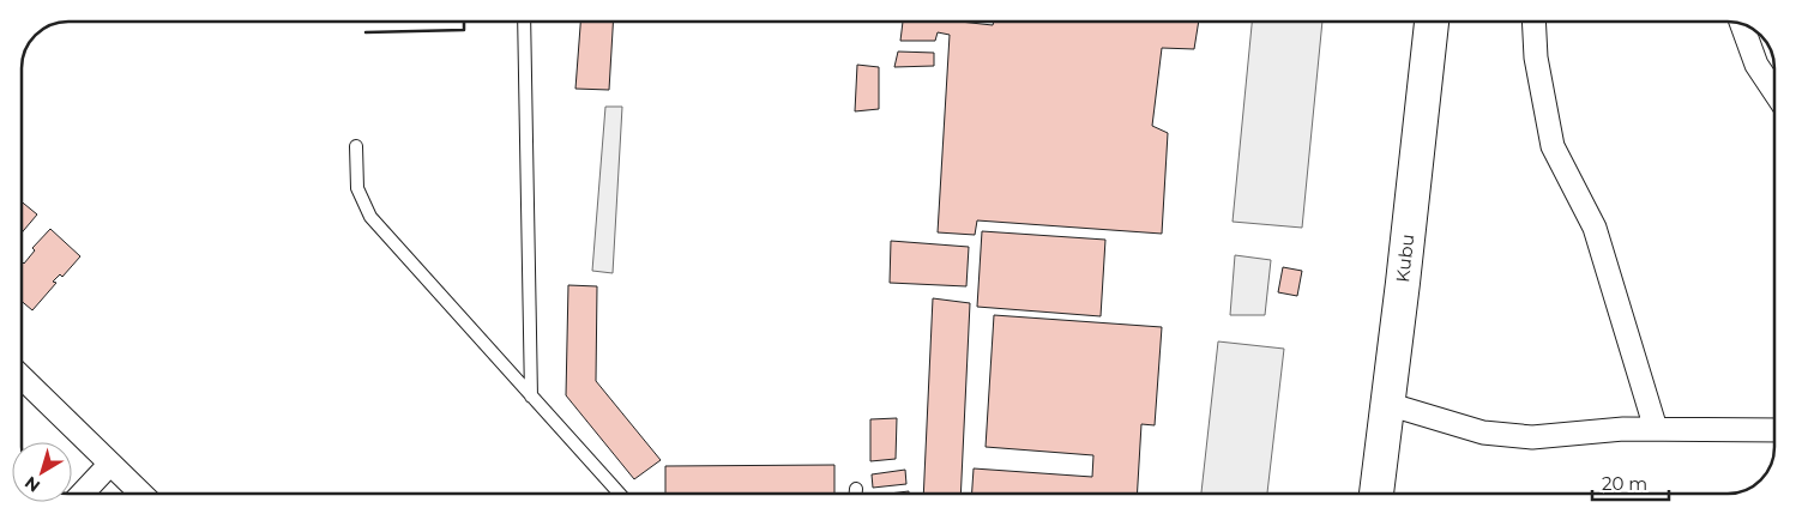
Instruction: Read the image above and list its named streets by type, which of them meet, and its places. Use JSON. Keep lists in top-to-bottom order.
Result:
{
  "streets": {
    "main road": ["Kubu"]
  },
  "scale_bar": "20 m",
  "north": "bottom left"
}
